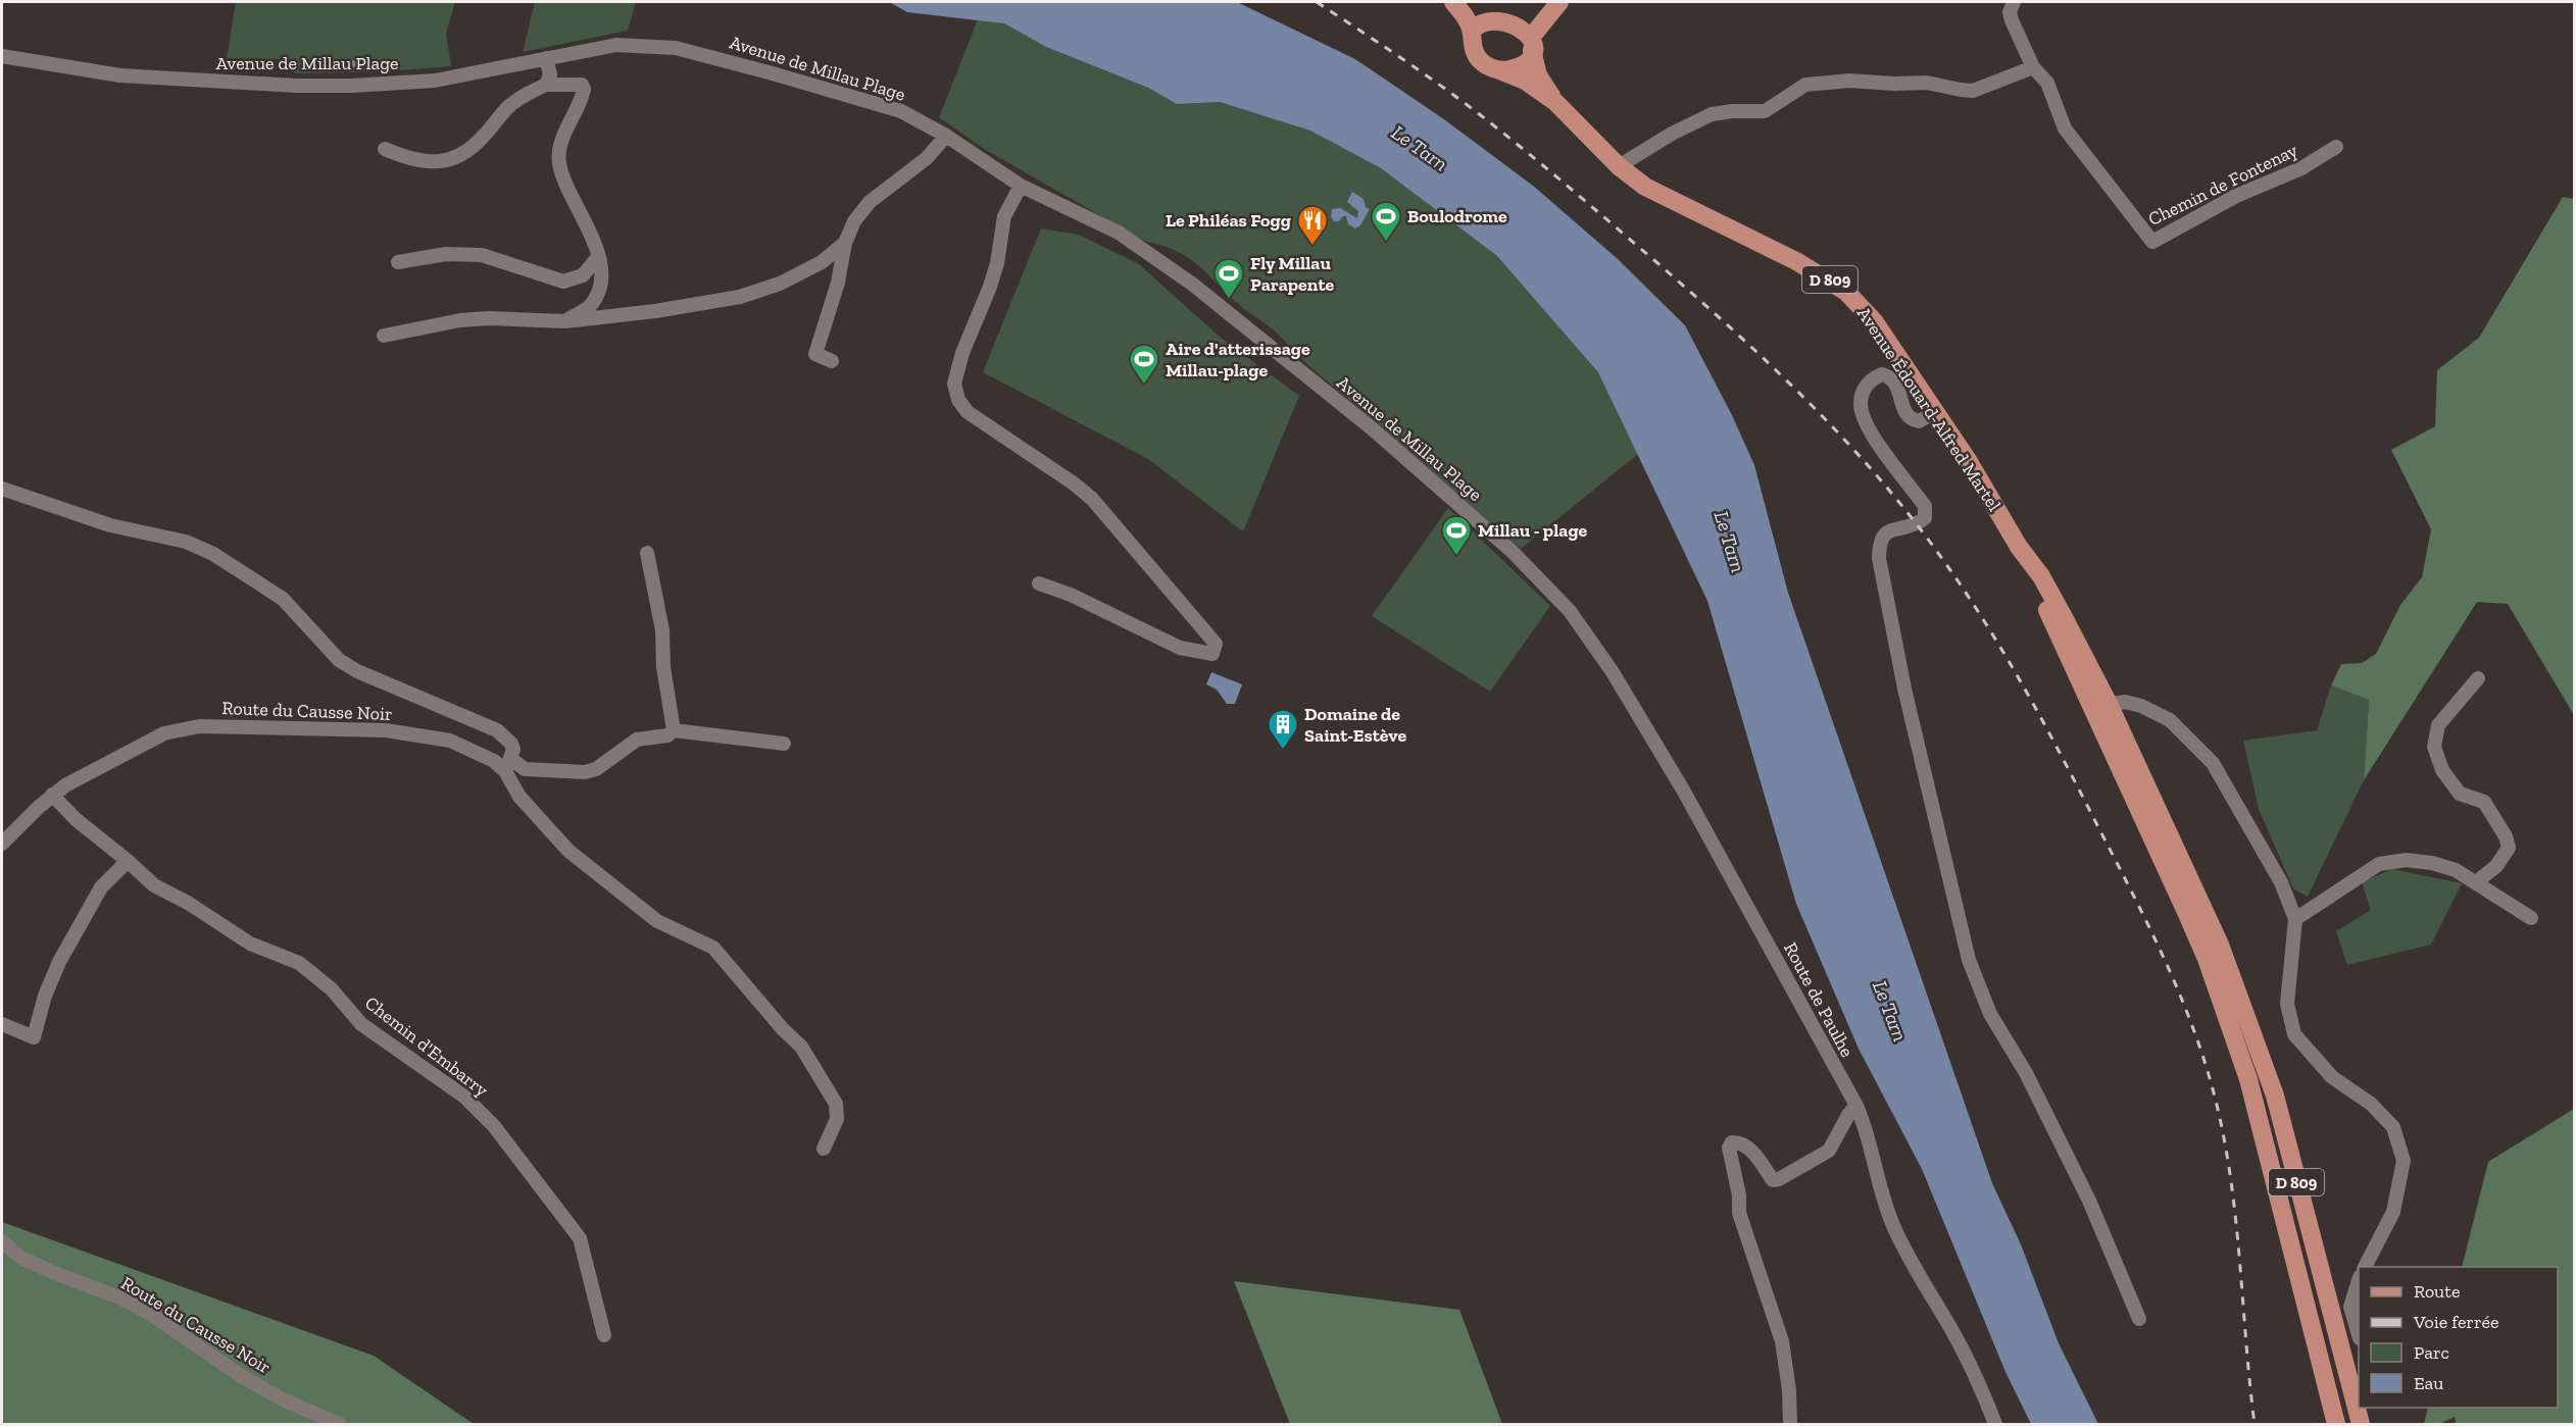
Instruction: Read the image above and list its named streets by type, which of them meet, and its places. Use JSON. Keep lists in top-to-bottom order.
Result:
{
  "streets": {
    "main road": ["D 809", "Avenue Édouard-Alfred Martel"],
    "street": [
      "Avenue de Millau Plage",
      "Chemin de Fontenay",
      "Route du Causse Noir",
      "Route de Paulhe",
      "Chemin d'Embarry"
    ]
  },
  "crossings": [
    ["Avenue de Millau Plage", "Route de Paulhe"],
    ["D 809", "Avenue Édouard-Alfred Martel"],
    ["Route du Causse Noir", "Chemin d'Embarry"]
  ],
  "water": ["Le Tarn"],
  "places": {
    "sports": [
      "Boulodrome",
      "Fly Millau Parapente",
      "Aire d'atterissage Millau-plage",
      "Millau - plage"
    ],
    "restaurant": ["Le Philéas Fogg"],
    "building": ["Domaine de Saint-Estève"]
  },
  "legend": [
    "Route",
    "Voie ferrée",
    "Parc",
    "Eau"
  ]
}
